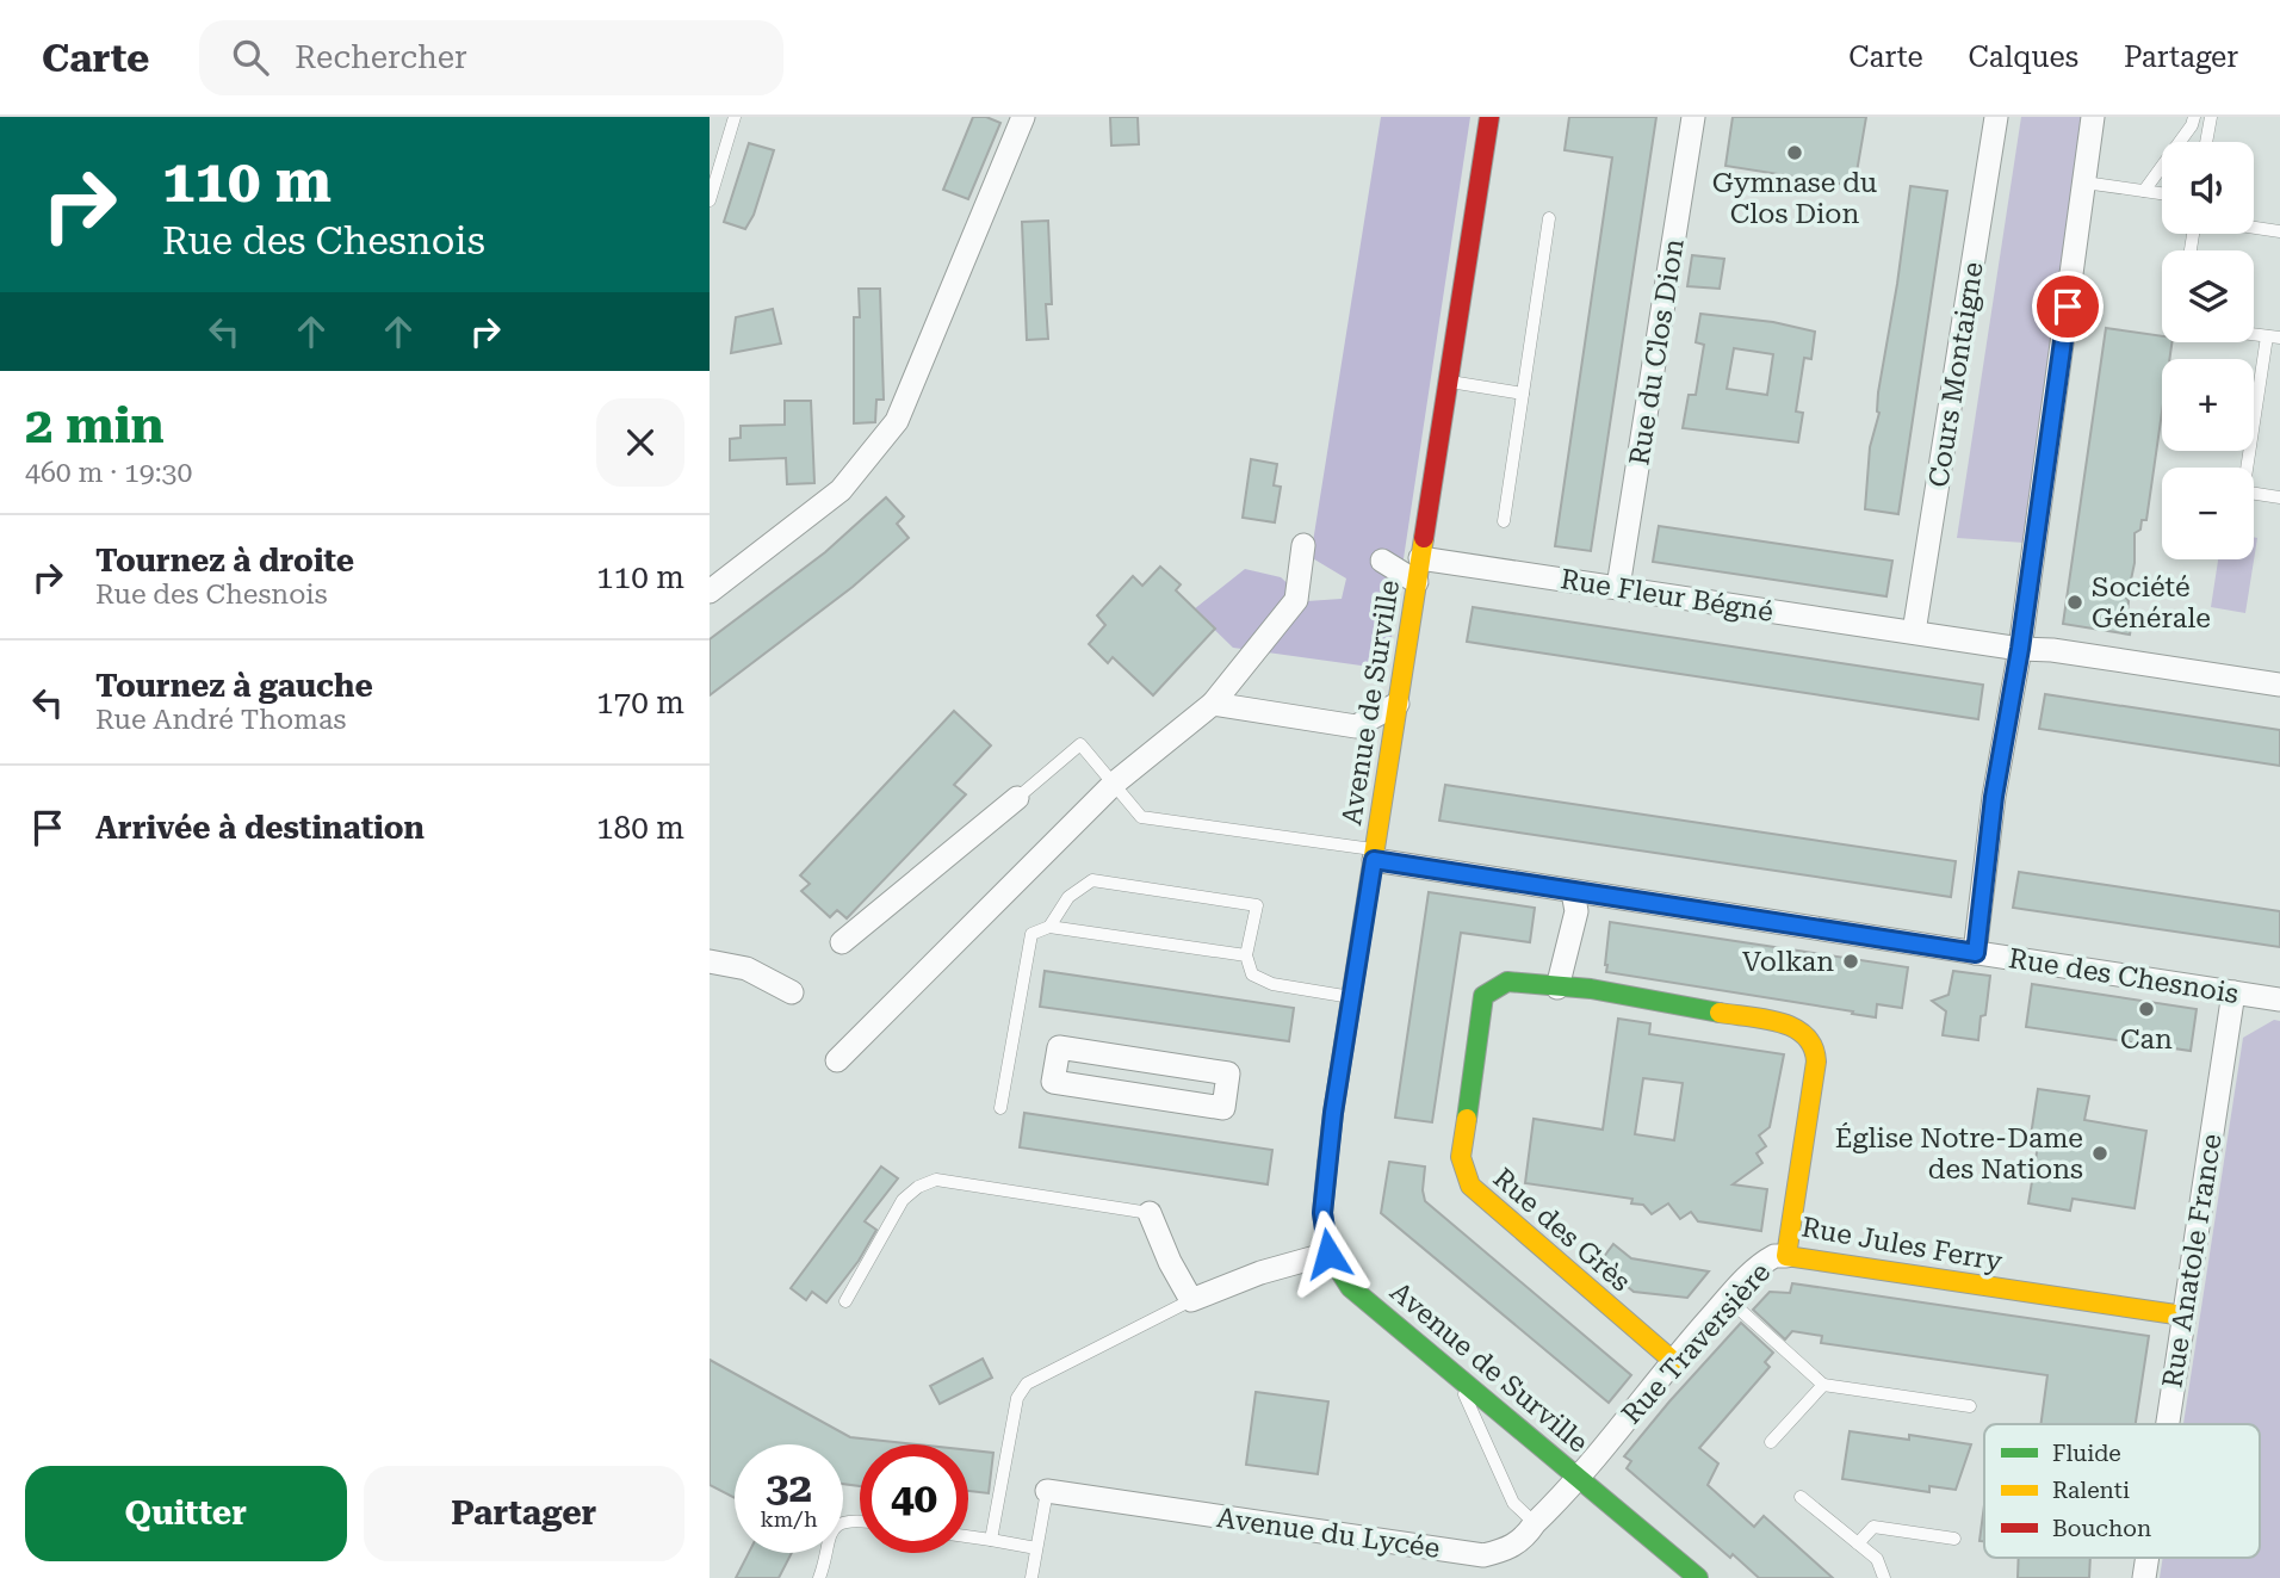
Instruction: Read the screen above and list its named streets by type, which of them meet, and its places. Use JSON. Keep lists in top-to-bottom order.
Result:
{
  "streets": {
    "street": [
      "Rue du Clos Dion",
      "Cours Montaigne",
      "Rue Fleur Bégné",
      "Avenue de Surville",
      "Rue des Chesnois",
      "Rue des Grès",
      "Rue Jules Ferry",
      "Rue Anatole France",
      "Rue Traversière",
      "Avenue du Lycée"
    ]
  },
  "crossings": [
    ["Rue du Clos Dion", "Rue Fleur Bégné"],
    ["Cours Montaigne", "Rue Fleur Bégné"],
    ["Rue Fleur Bégné", "Avenue de Surville"],
    ["Avenue de Surville", "Rue des Chesnois"],
    ["Avenue de Surville", "Rue Traversière"],
    ["Avenue de Surville", "Avenue du Lycée"],
    ["Rue des Chesnois", "Rue Anatole France"],
    ["Rue des Grès", "Rue Jules Ferry"],
    ["Rue des Grès", "Rue Traversière"],
    ["Rue Jules Ferry", "Rue Anatole France"],
    ["Rue Jules Ferry", "Rue Traversière"],
    ["Rue Traversière", "Avenue du Lycée"]
  ],
  "places": [
    "Gymnase du Clos Dion",
    "Société Générale",
    "Volkan",
    "Can",
    "Église Notre-Dame des Nations"
  ],
  "legend": ["Fluide", "Ralenti", "Bouchon"],
  "page": {
    "header": "Carte",
    "search": "Rechercher",
    "nav": ["Carte", "Calques", "Partager"],
    "turn": ["110 m", "Rue des Chesnois"],
    "map_buttons": ["+", "−"],
    "heading": ["2 min", "460 m · 19:30"],
    "list": [
      {
        "name": "Tournez à droite",
        "note": "Rue des Chesnois",
        "value": "110 m"
      },
      {
        "name": "Tournez à gauche",
        "note": "Rue André Thomas",
        "value": "170 m"
      },
      {
        "name": "Arrivée à destination",
        "value": "180 m"
      }
    ],
    "speed": "32 km/h",
    "limit": "40",
    "buttons": ["Quitter", "Partager"]
  }
}
